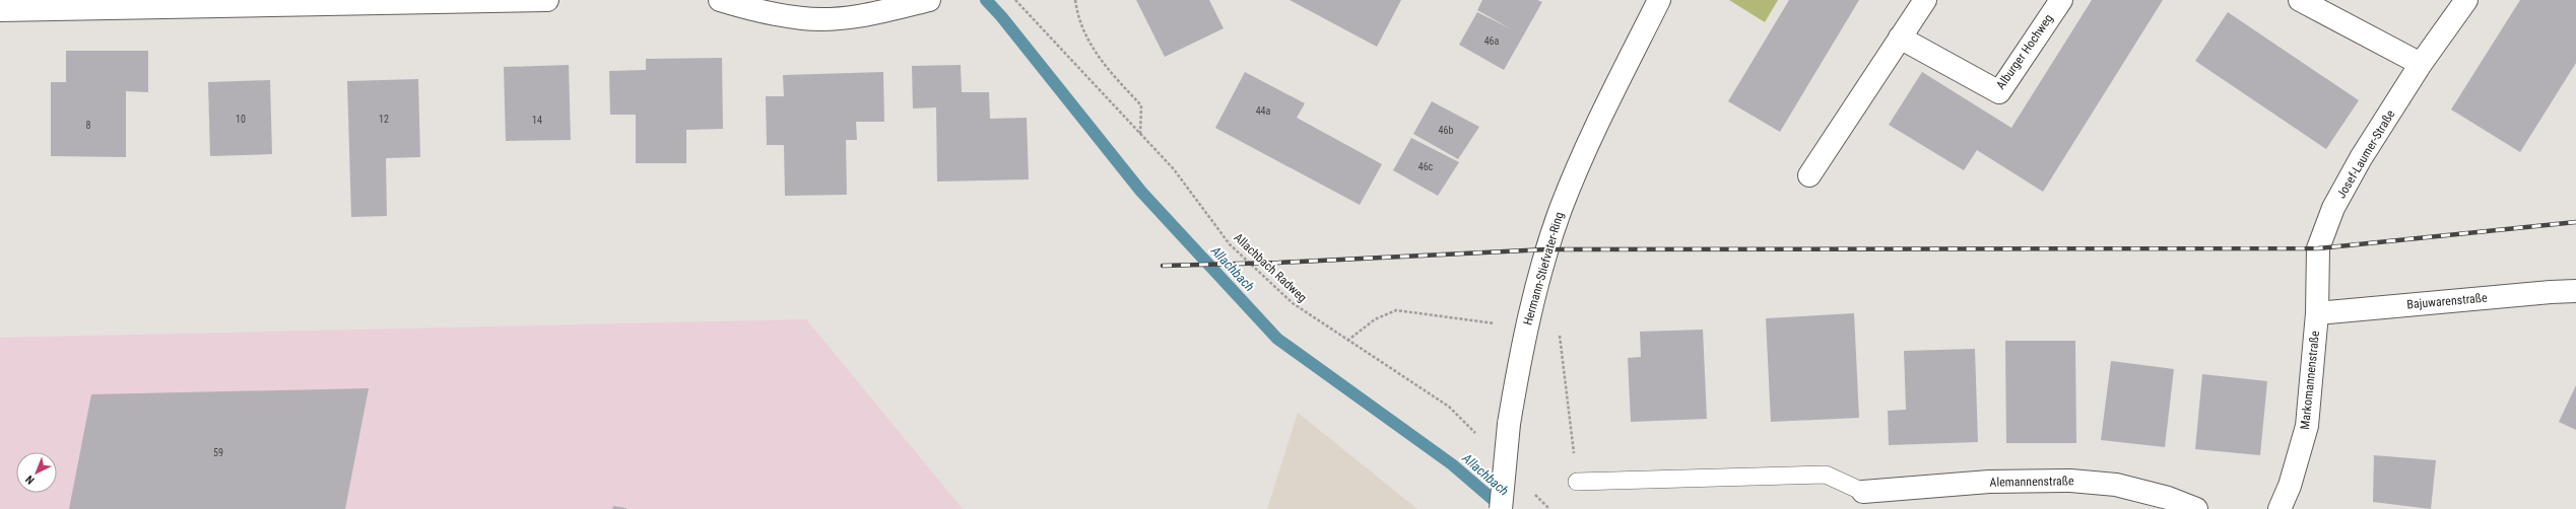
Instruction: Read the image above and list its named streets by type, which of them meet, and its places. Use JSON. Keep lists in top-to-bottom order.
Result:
{
  "streets": {
    "street": [
      "Alburger Hochweg",
      "Josef-Laumer-Straße",
      "Hermann-Stiefvater-Ring",
      "Bajuwarenstraße",
      "Markomannenstraße",
      "Alemannenstraße"
    ],
    "path": ["Allachbach Radweg"]
  },
  "crossings": [
    ["Josef-Laumer-Straße", "Markomannenstraße"],
    ["Bajuwarenstraße", "Markomannenstraße"]
  ],
  "water": ["Allachbach"],
  "house_numbers": [
    "46a",
    "44a",
    "10",
    "12",
    "14",
    "8",
    "46b",
    "46c",
    "59"
  ],
  "north": "bottom left"
}
